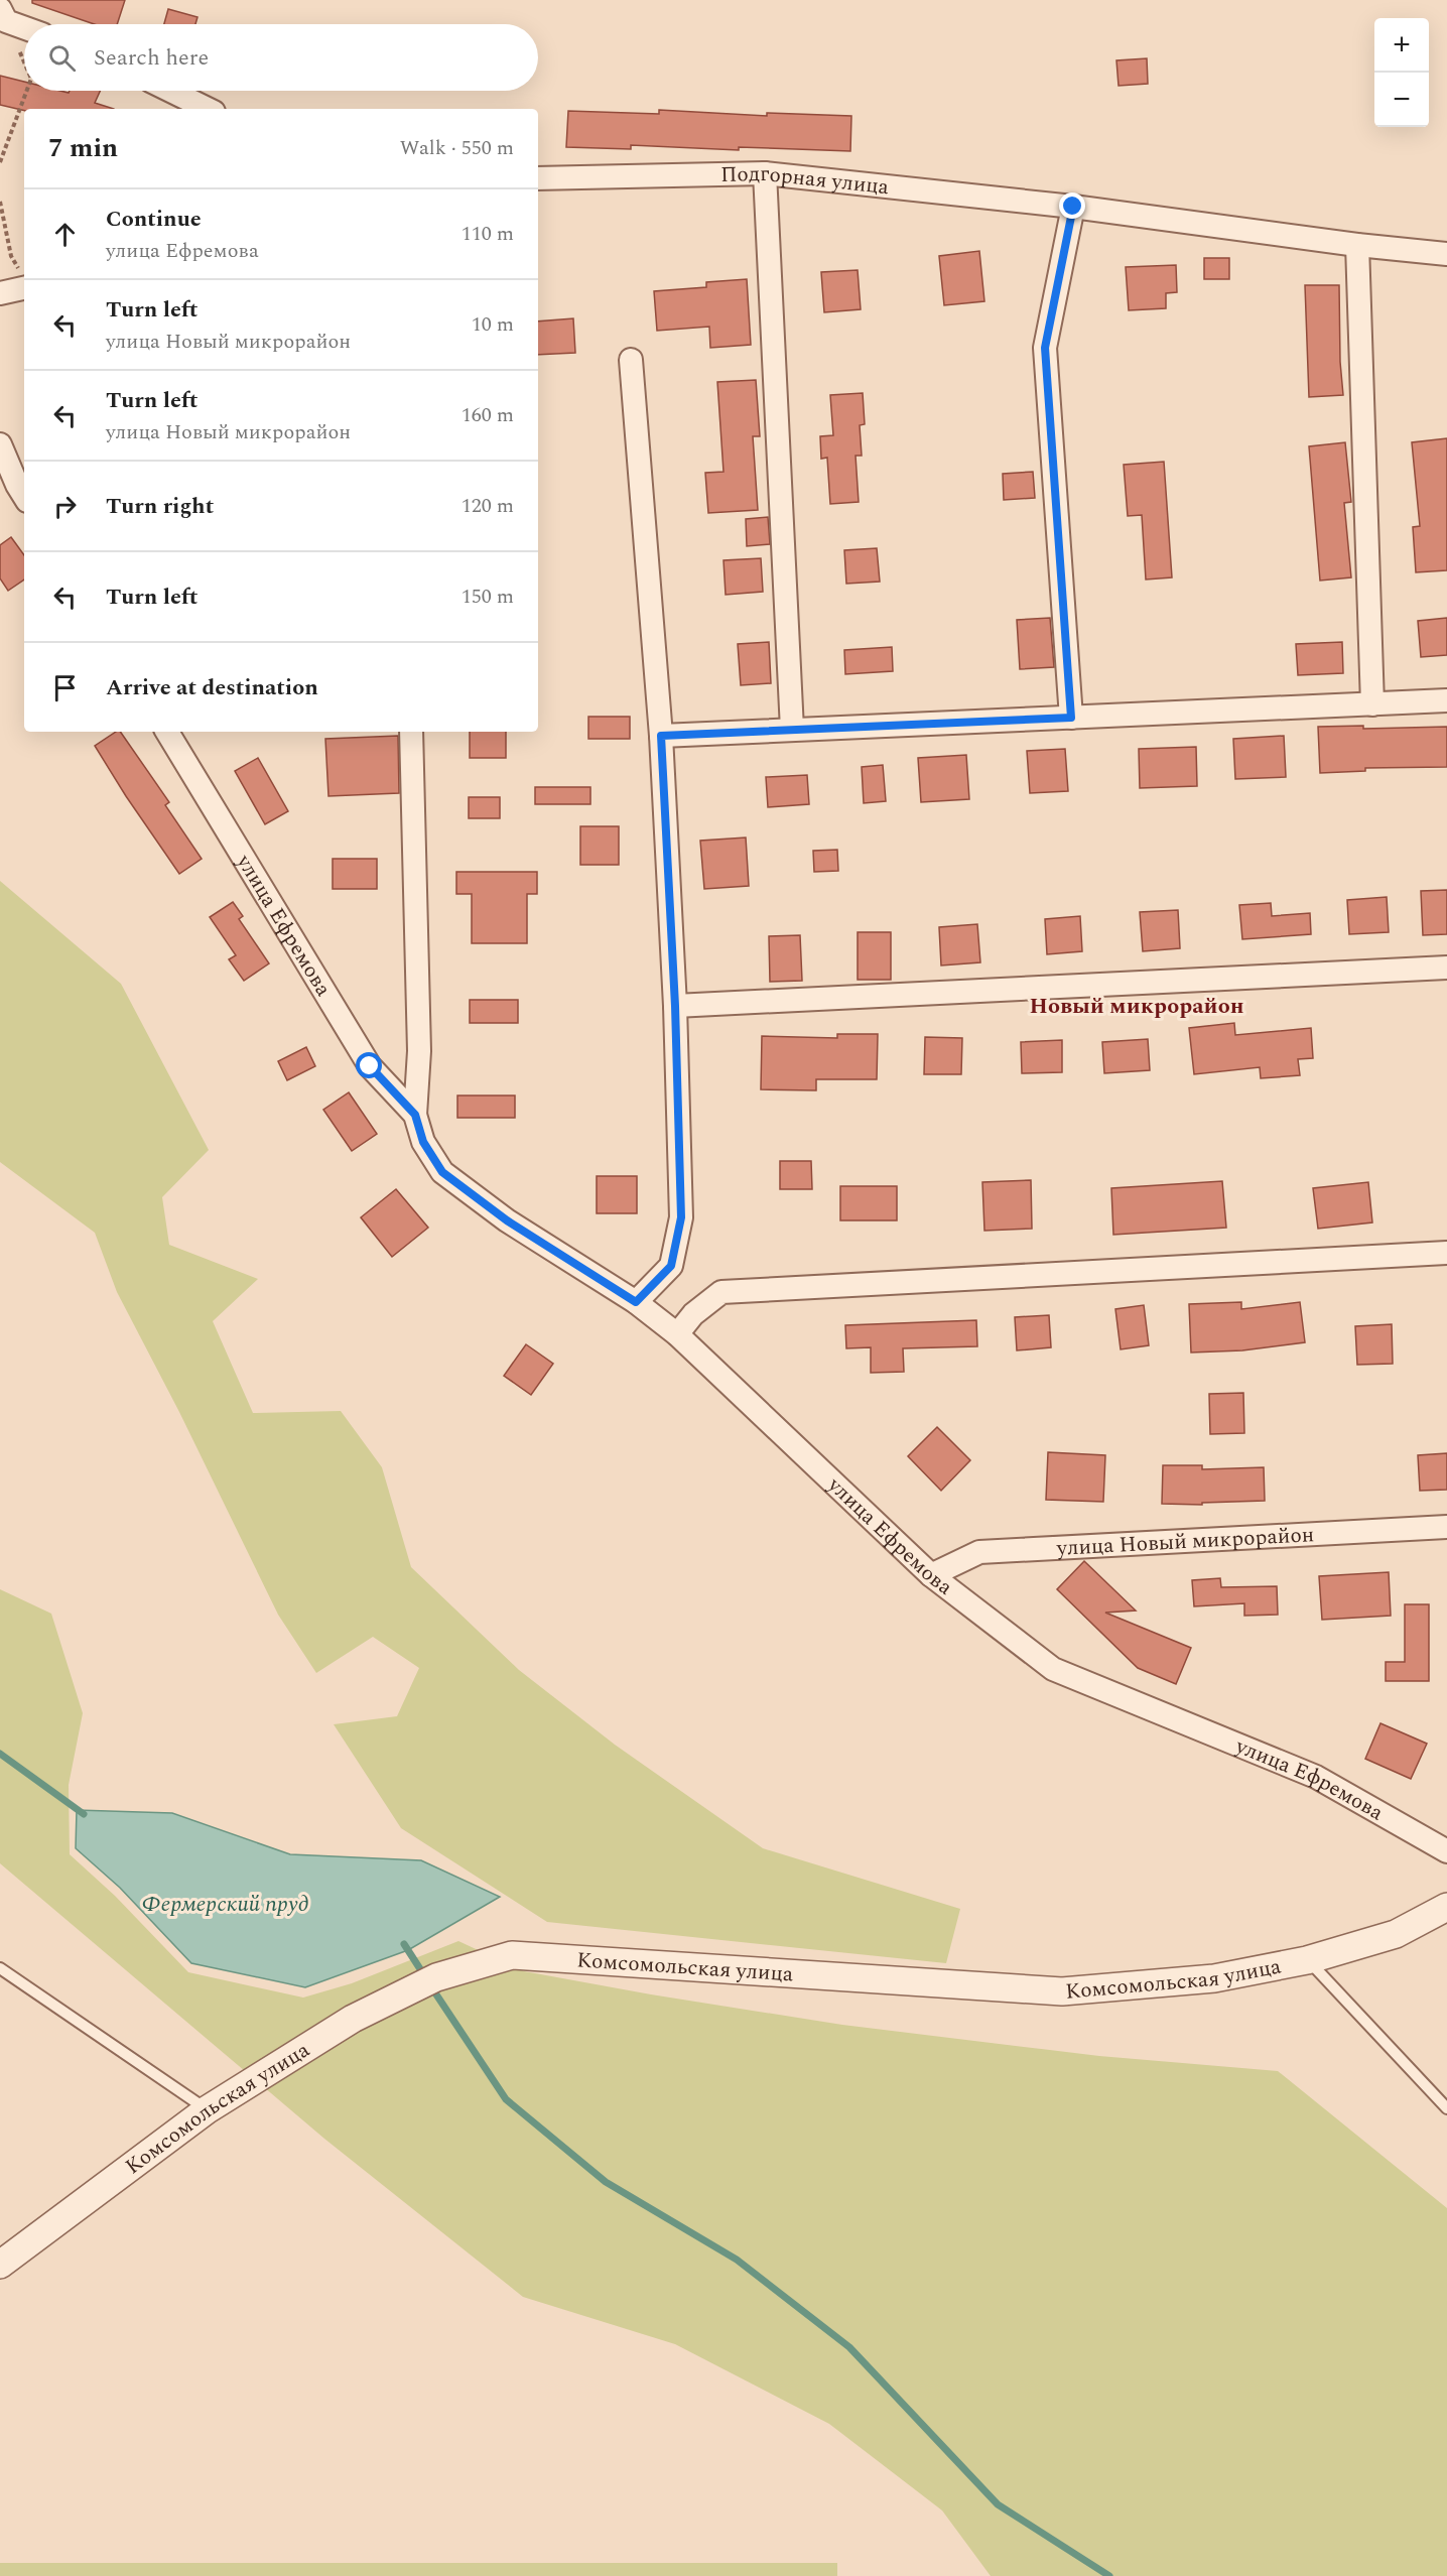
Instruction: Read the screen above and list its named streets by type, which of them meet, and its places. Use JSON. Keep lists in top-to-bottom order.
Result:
{
  "streets": {
    "street": [
      "Подгорная улица",
      "улица Ефремова",
      "улица Новый микрорайон",
      "Комсомольская улица"
    ]
  },
  "crossings": [
    ["улица Ефремова", "улица Новый микрорайон"]
  ],
  "districts": ["Новый микрорайон"],
  "water": ["Фермерский пруд"],
  "page": {
    "map_buttons": ["+", "−"],
    "search": "Search here",
    "heading": ["7 min", "Walk · 550 m"],
    "list": [
      ["Continue", "улица Ефремова", "110 m"],
      ["Turn left", "улица Новый микрорайон", "10 m"],
      ["Turn left", "улица Новый микрорайон", "160 m"],
      ["Turn right", "120 m"],
      ["Turn left", "150 m"],
      "Arrive at destination"
    ]
  }
}
